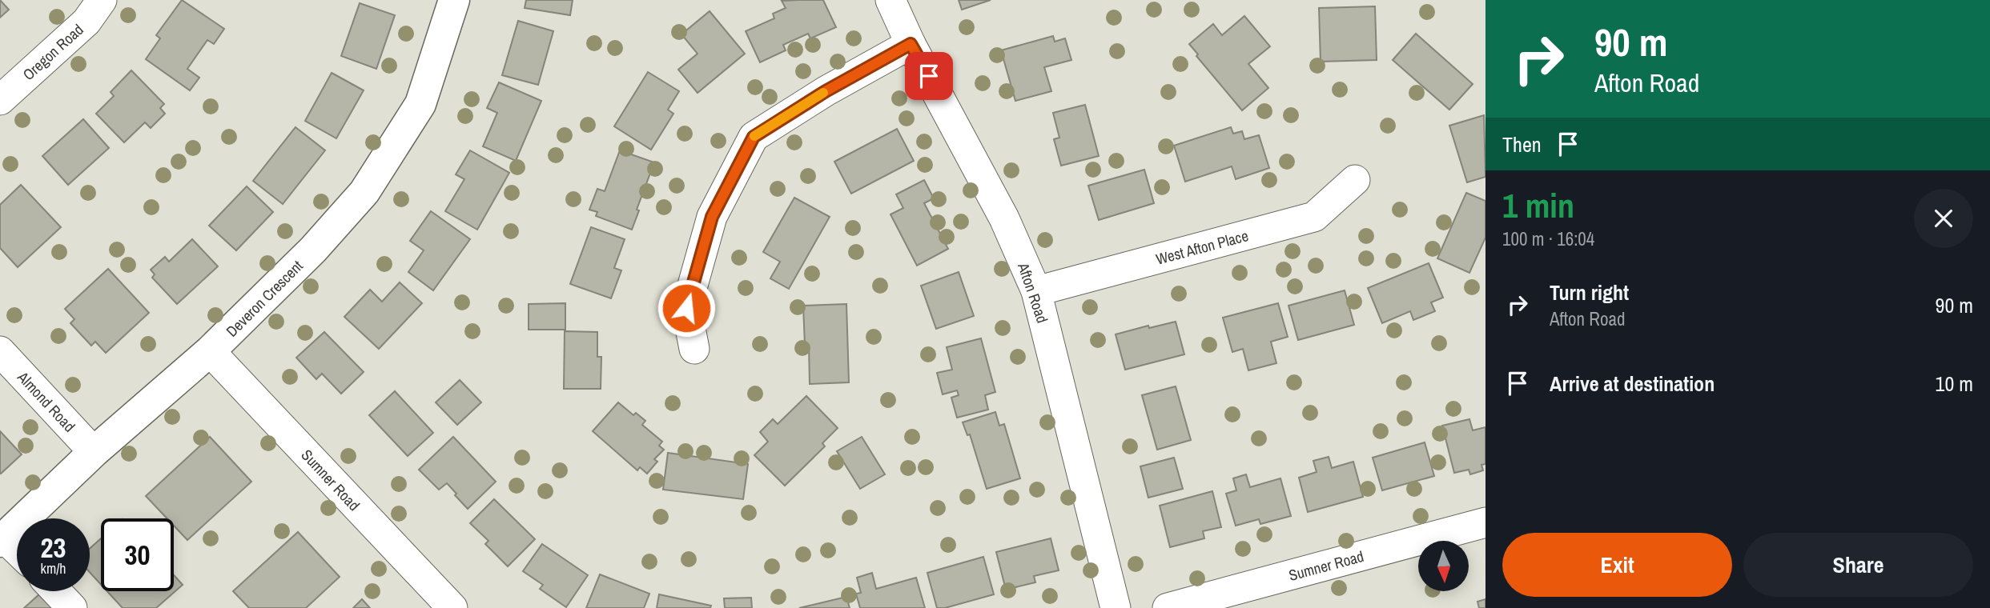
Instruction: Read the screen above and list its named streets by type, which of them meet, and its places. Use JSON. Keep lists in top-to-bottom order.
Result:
{
  "streets": {
    "street": [
      "Oregon Road",
      "West Afton Place",
      "Afton Road",
      "Deveron Crescent",
      "Almond Road",
      "Sumner Road"
    ]
  },
  "crossings": [
    ["West Afton Place", "Afton Road"],
    ["Deveron Crescent", "Almond Road"],
    ["Deveron Crescent", "Sumner Road"]
  ],
  "north": "bottom",
  "page": {
    "turn": ["90 m", "Afton Road"],
    "then": "Then",
    "heading": ["1 min", "100 m · 16:04"],
    "list": [
      {
        "name": "Turn right",
        "note": "Afton Road",
        "value": "90 m"
      },
      {
        "name": "Arrive at destination",
        "value": "10 m"
      }
    ],
    "speed": "23 km/h",
    "limit": "30",
    "buttons": ["Exit", "Share"]
  }
}
